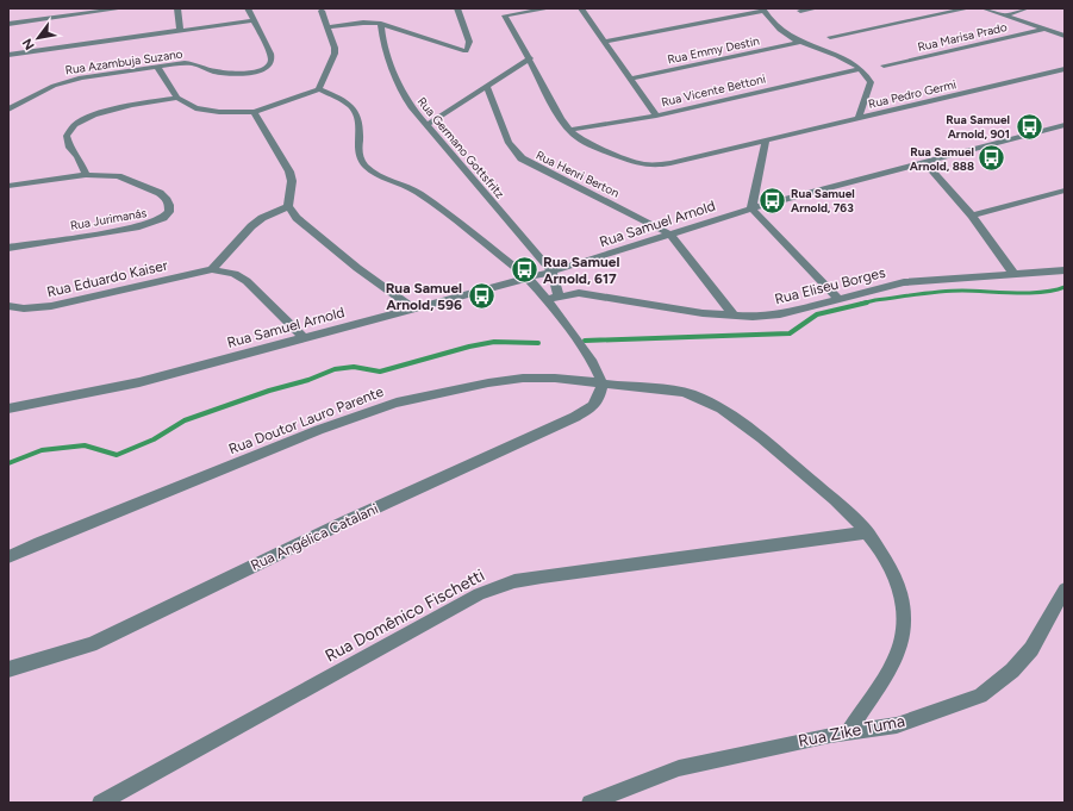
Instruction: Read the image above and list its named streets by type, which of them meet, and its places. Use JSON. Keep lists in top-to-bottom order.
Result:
{
  "streets": {
    "street": [
      "Rua Marisa Prado",
      "Rua Emmy Destin",
      "Rua Azambuja Suzano",
      "Rua Vicente Bettoni",
      "Rua Pedro Germi",
      "Rua Germano Gottsfritz",
      "Rua Henri Berton",
      "Rua Jurimanás",
      "Rua Samuel Arnold",
      "Rua Eduardo Kaiser",
      "Rua Eliseu Borges",
      "Rua Doutor Lauro Parente",
      "Rua Angélica Catalani",
      "Rua Domênico Fischetti",
      "Rua Zike Tuma"
    ]
  },
  "crossings": [
    ["Rua Vicente Bettoni", "Rua Pedro Germi"],
    ["Rua Germano Gottsfritz", "Rua Samuel Arnold"],
    ["Rua Henri Berton", "Rua Samuel Arnold"],
    ["Rua Henri Berton", "Rua Eliseu Borges"],
    ["Rua Doutor Lauro Parente", "Rua Angélica Catalani"],
    ["Rua Doutor Lauro Parente", "Rua Domênico Fischetti"],
    ["Rua Doutor Lauro Parente", "Rua Zike Tuma"]
  ],
  "places": {
    "bus stop": [
      "Rua Samuel Arnold, 901",
      "Rua Samuel Arnold, 888",
      "Rua Samuel Arnold, 763",
      "Rua Samuel Arnold, 617",
      "Rua Samuel Arnold, 596"
    ]
  },
  "north": "bottom left"
}
